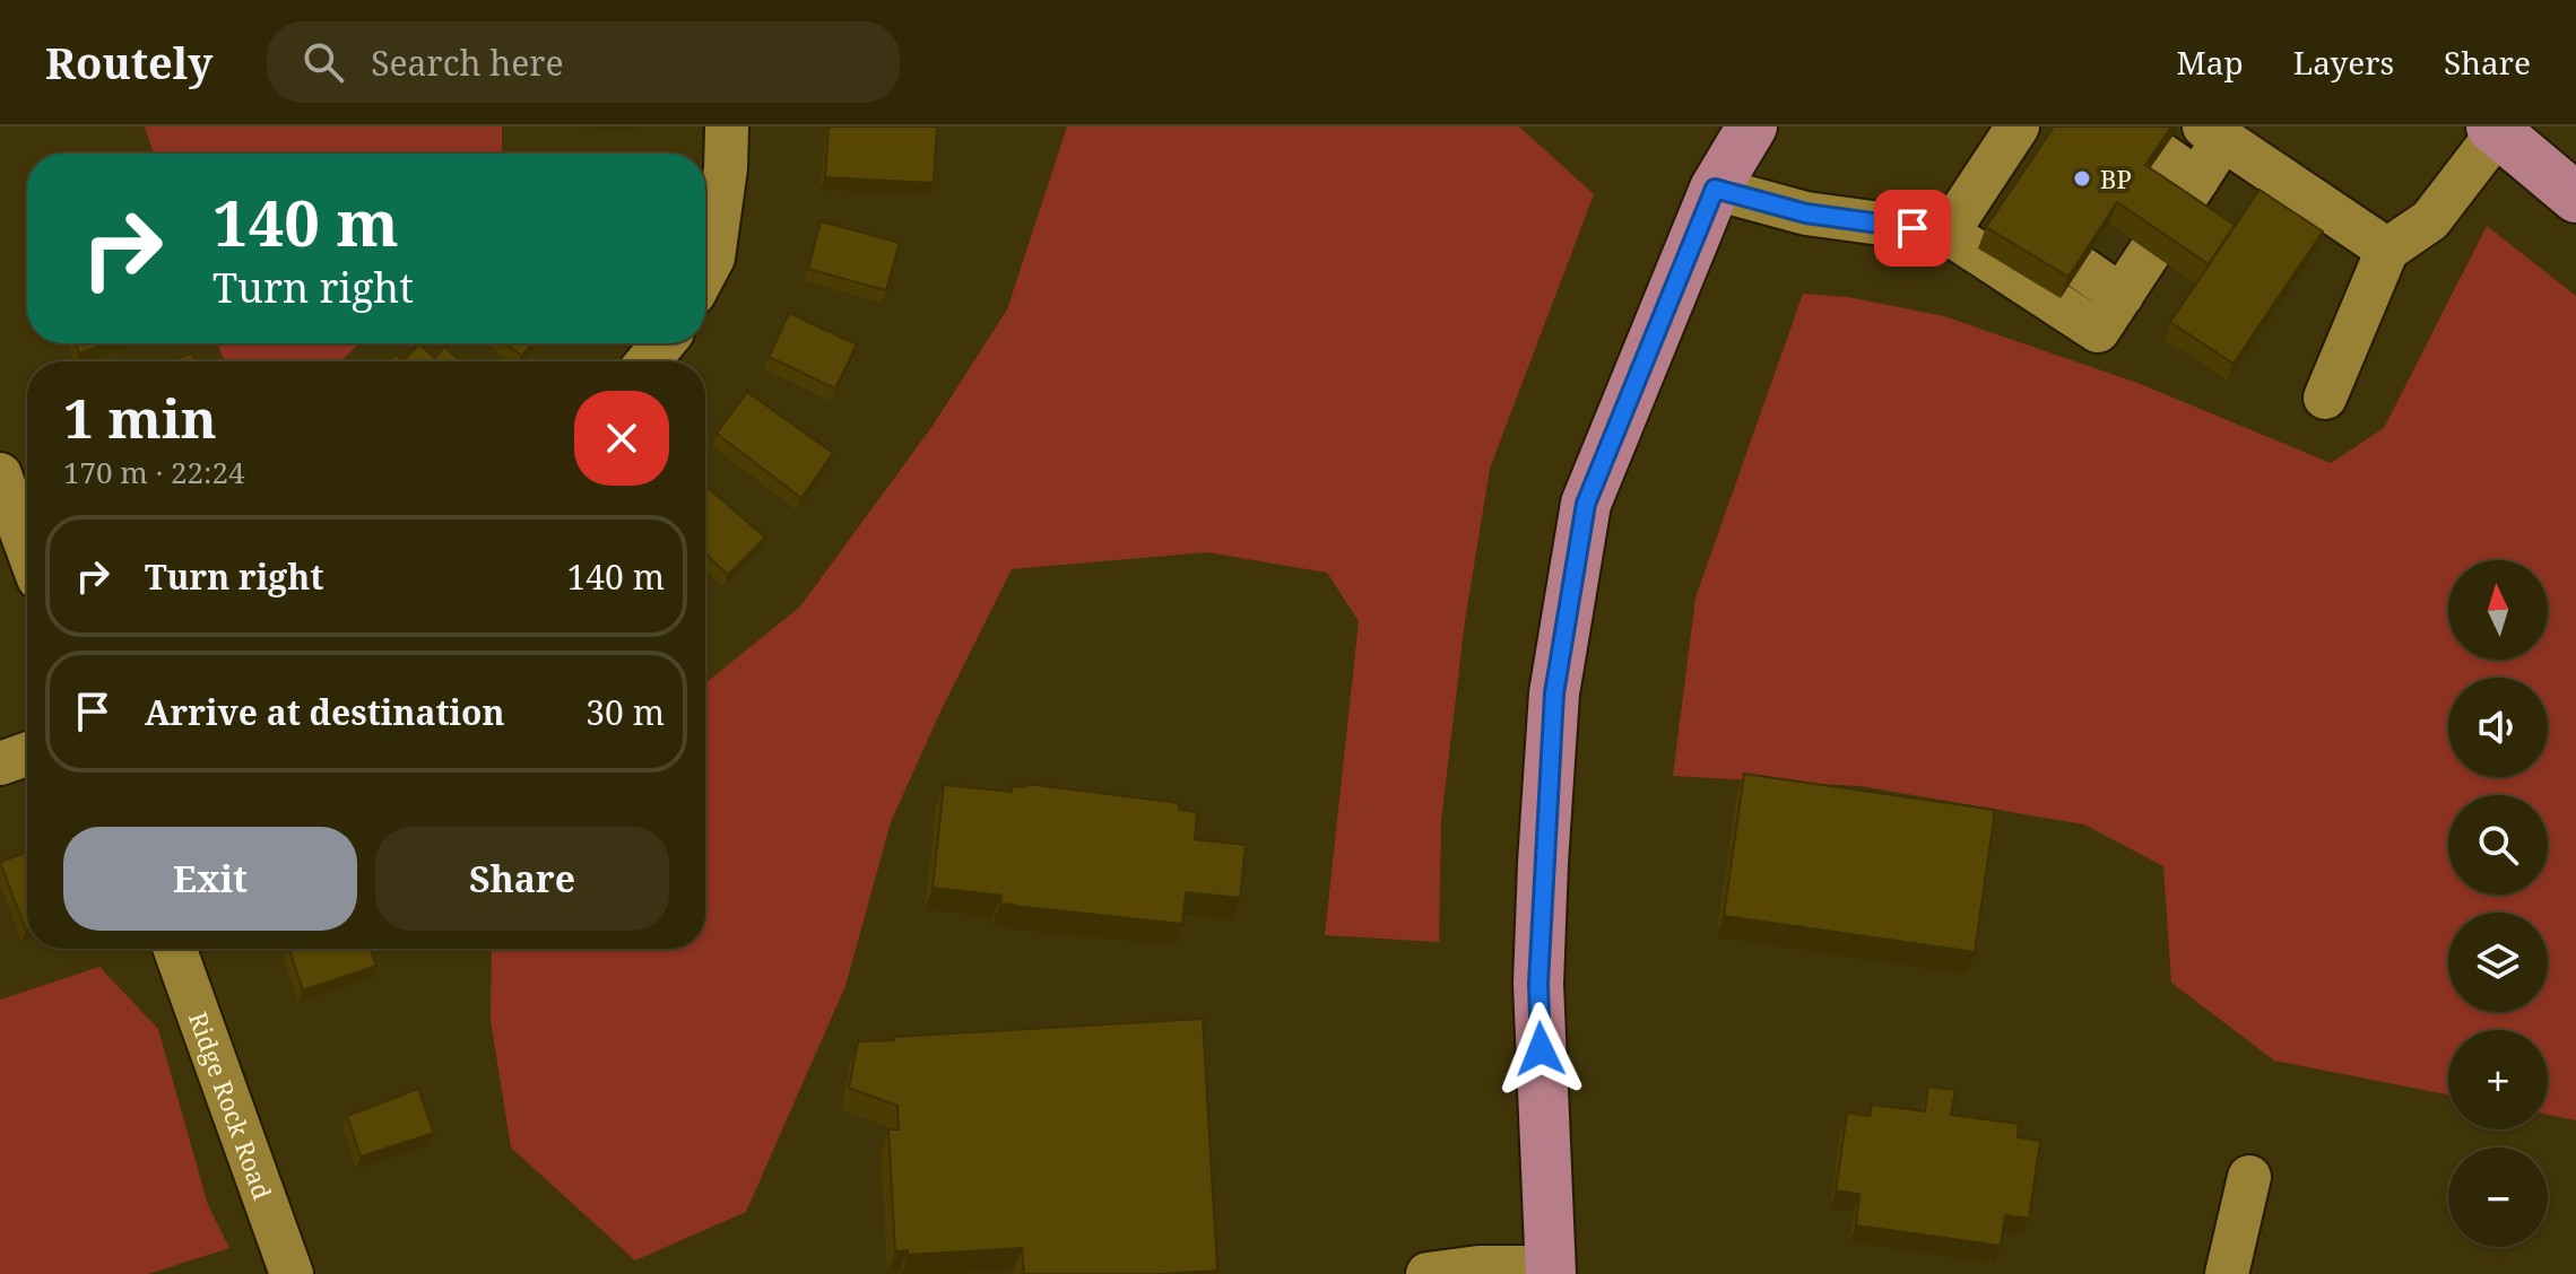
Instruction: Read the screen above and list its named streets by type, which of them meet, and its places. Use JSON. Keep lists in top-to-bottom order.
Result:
{
  "streets": {
    "street": ["Ridge Rock Road"]
  },
  "places": ["BP"],
  "north": "top",
  "page": {
    "header": "Routely",
    "search": "Search here",
    "nav": ["Map", "Layers", "Share"],
    "turn": ["140 m", "Turn right"],
    "heading": ["1 min", "170 m · 22:24"],
    "list": [
      {
        "name": "Turn right",
        "value": "140 m"
      },
      {
        "name": "Arrive at destination",
        "value": "30 m"
      }
    ],
    "map_buttons": ["+", "−"],
    "buttons": ["Exit", "Share"]
  }
}
